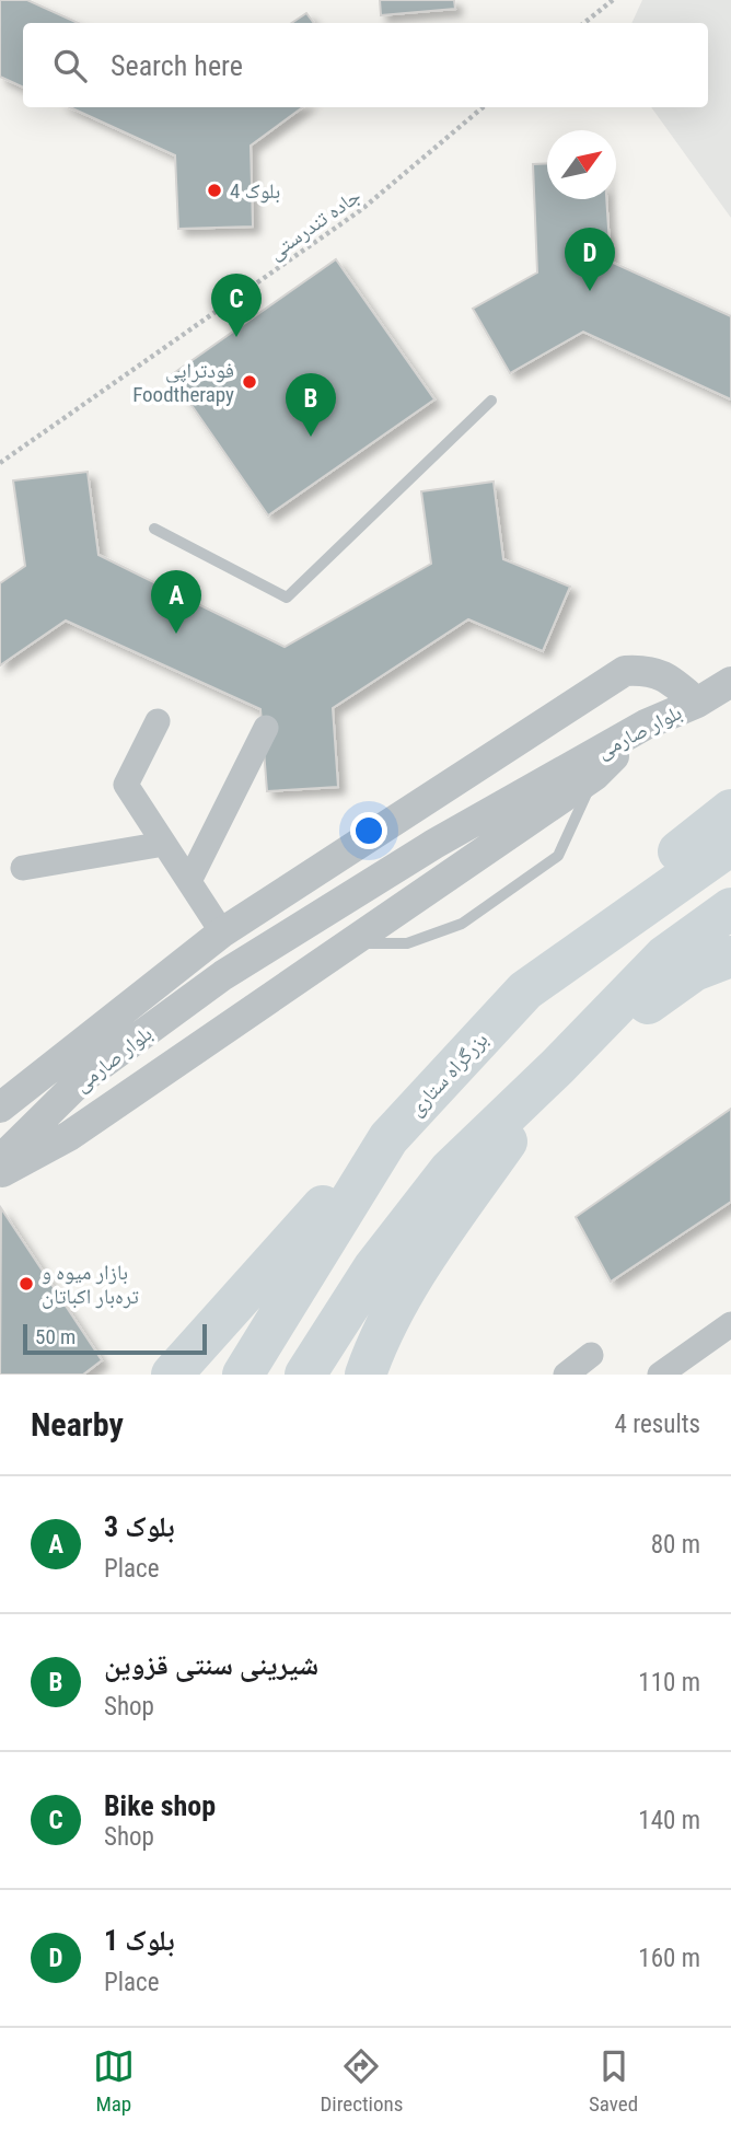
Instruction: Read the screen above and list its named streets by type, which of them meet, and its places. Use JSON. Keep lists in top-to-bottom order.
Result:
{
  "streets": {
    "highway": ["بزرگراه ستاری"],
    "street": ["بلوار صارمی"],
    "path": ["جاده تندرستی"]
  },
  "places": ["بلوک 4", "فودتراپی Foodtherapy", "بازار میوه و تره‌بار اکباتان"],
  "scale_bar": "50 m",
  "north": "top right",
  "page": {
    "search": "Search here",
    "pins": [
      "D",
      "C",
      "B",
      "A"
    ],
    "scale": "50 m",
    "heading": ["Nearby", "4 results"],
    "list": [
      {
        "mark": "A",
        "name": "بلوک 3",
        "note": "Place",
        "value": "80 m"
      },
      {
        "mark": "B",
        "name": "شیرینی سنتی قزوین",
        "note": "Shop",
        "value": "110 m"
      },
      {
        "mark": "C",
        "name": "Bike shop",
        "note": "Shop",
        "value": "140 m"
      },
      {
        "mark": "D",
        "name": "بلوک 1",
        "note": "Place",
        "value": "160 m"
      }
    ],
    "nav": ["Map", "Directions", "Saved"]
  }
}
